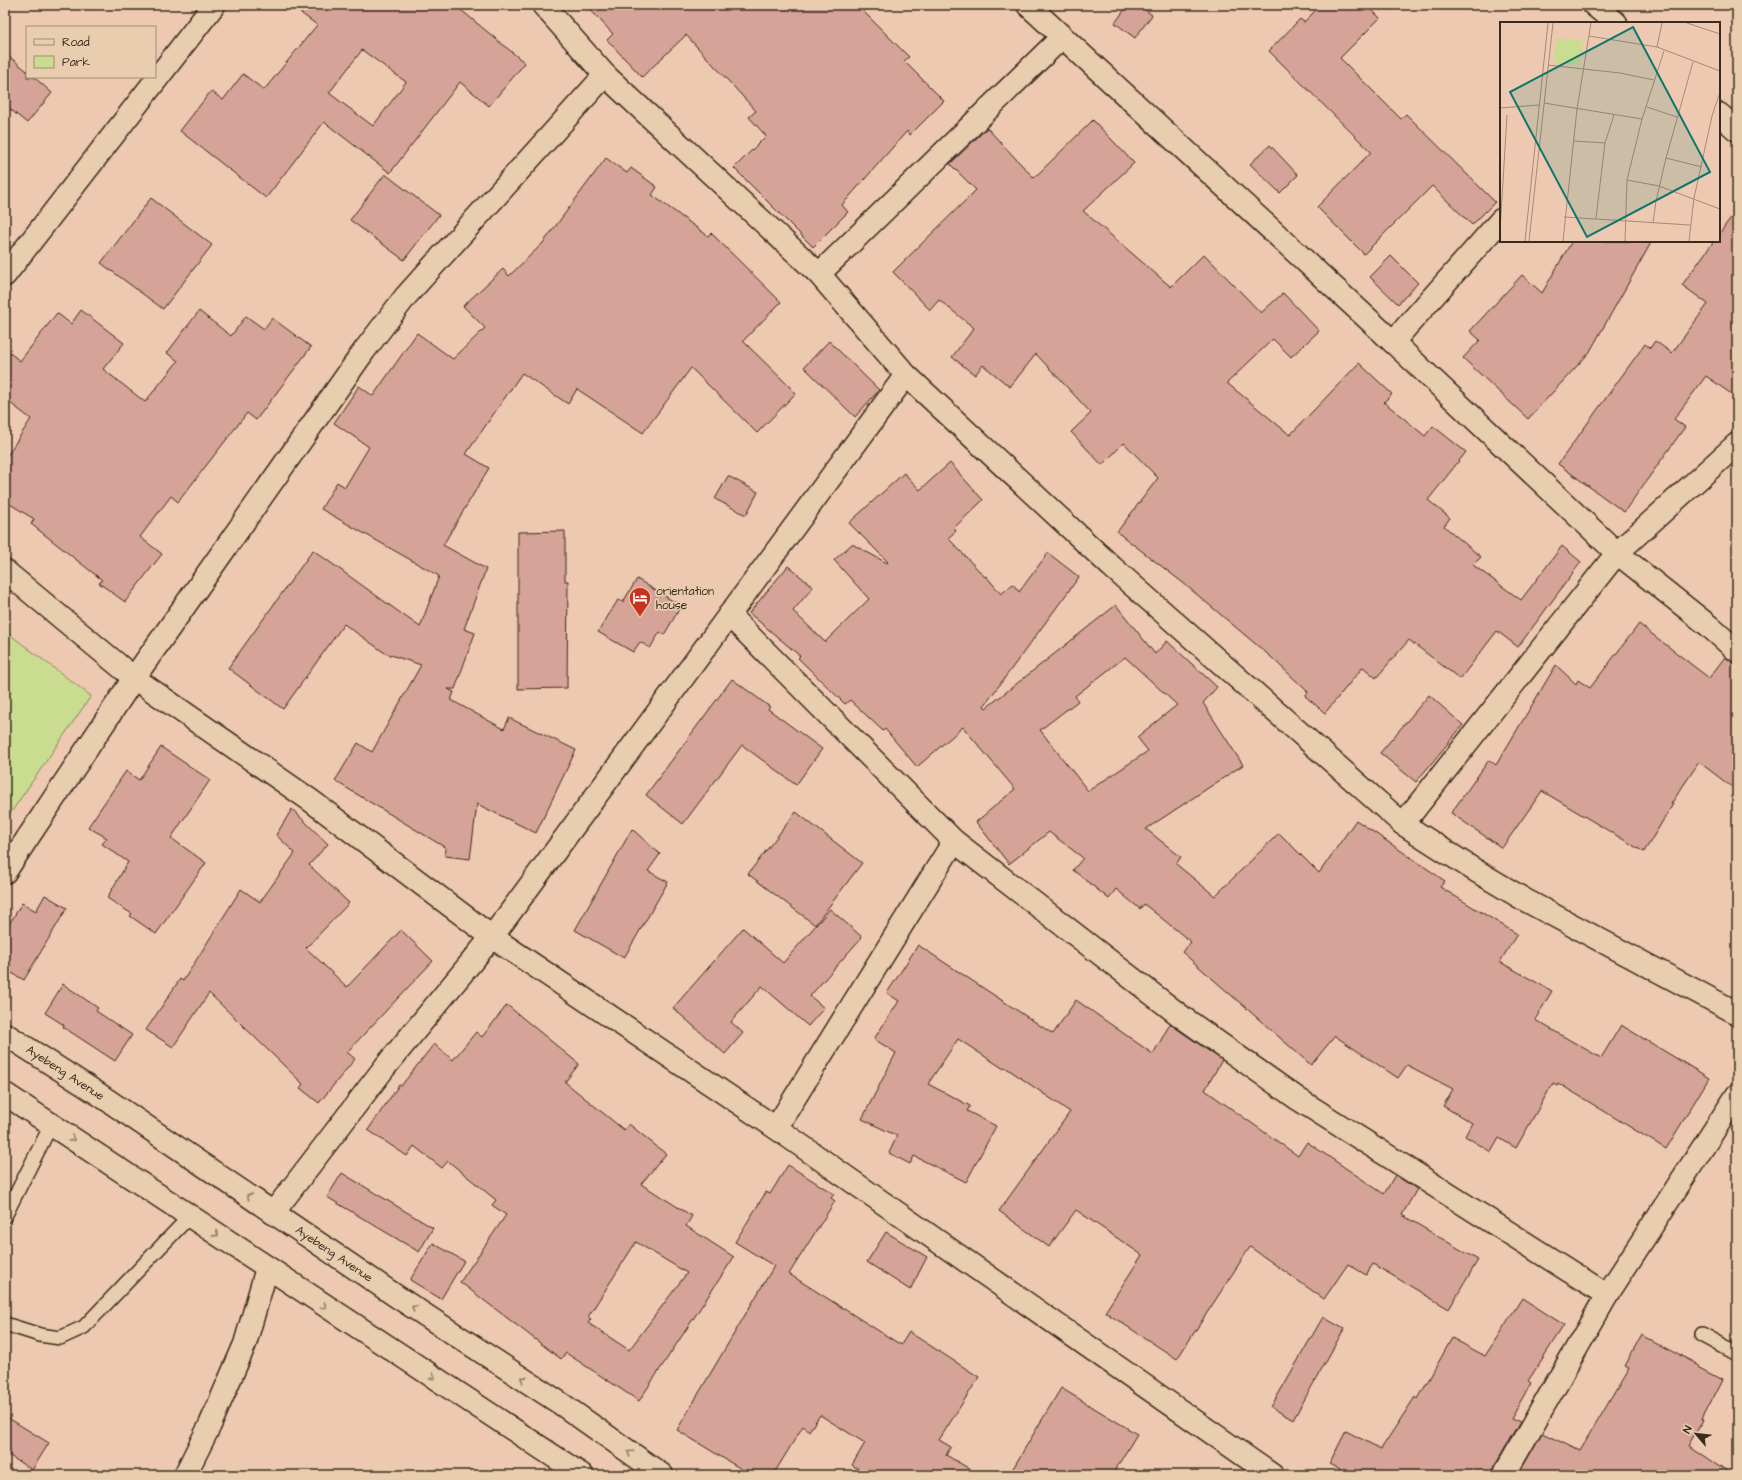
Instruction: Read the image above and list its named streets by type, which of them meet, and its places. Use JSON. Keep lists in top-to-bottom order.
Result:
{
  "streets": {
    "street": ["Ayebeng Avenue"]
  },
  "places": {
    "hotel": ["orientation house"]
  },
  "legend": ["Road", "Park"],
  "north": "top left"
}
